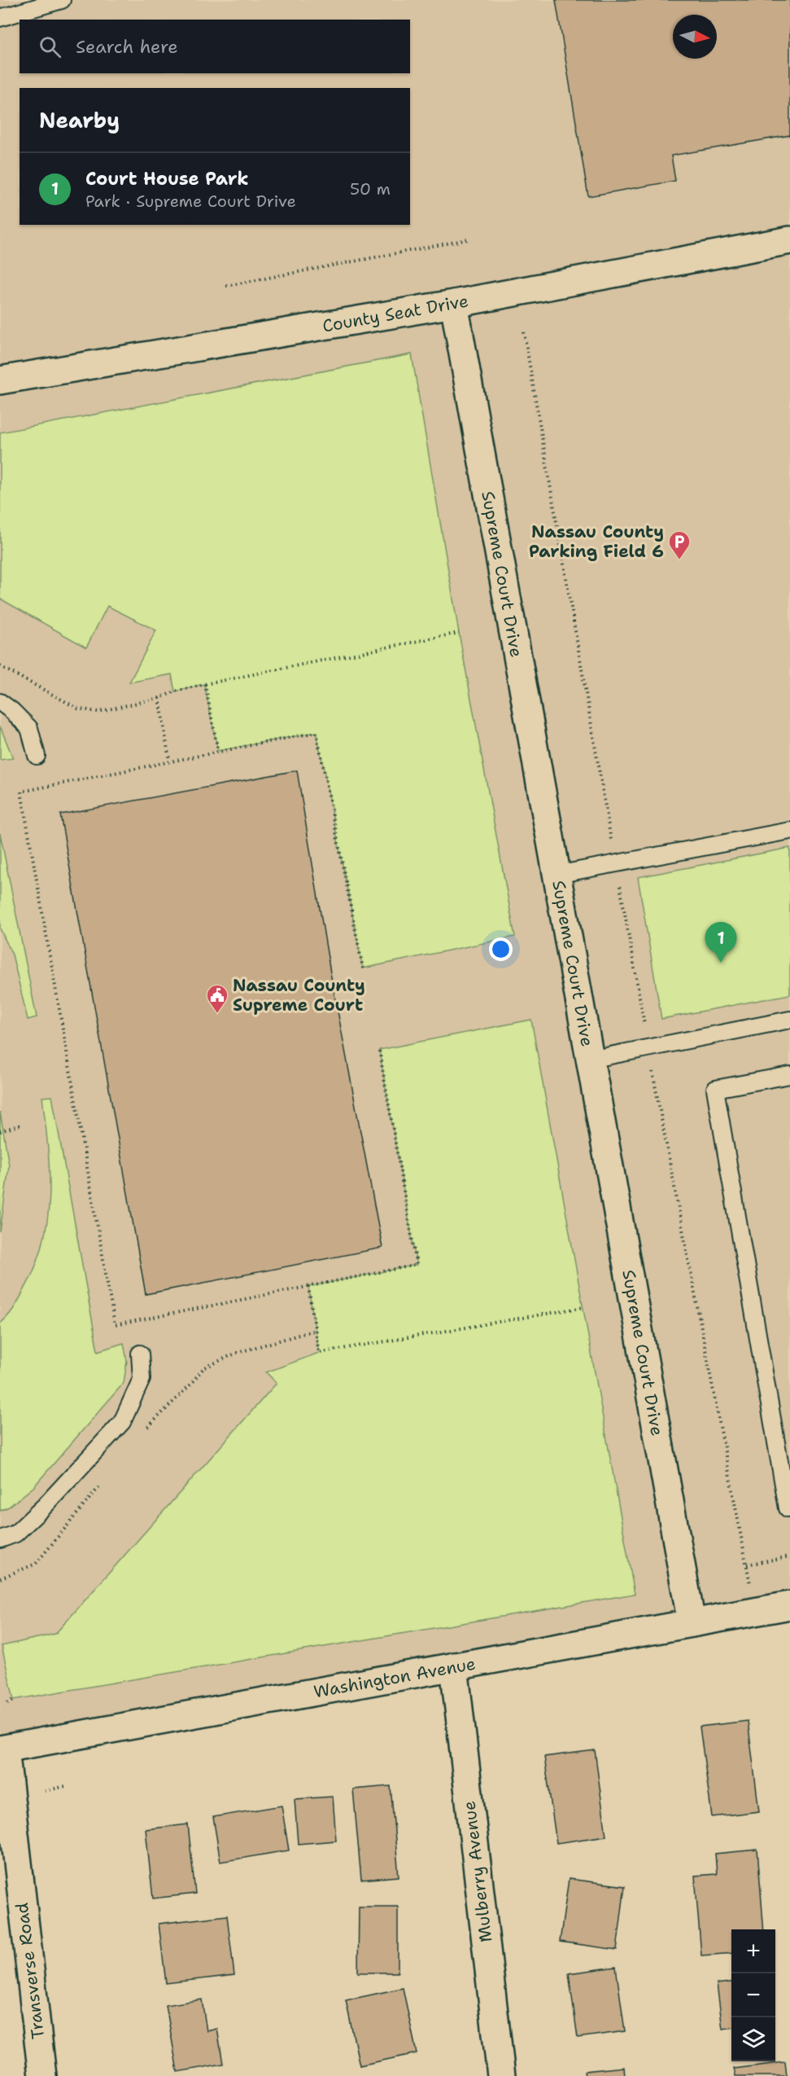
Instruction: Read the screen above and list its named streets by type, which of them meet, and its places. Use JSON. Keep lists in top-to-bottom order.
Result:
{
  "streets": {
    "street": [
      "County Seat Drive",
      "Supreme Court Drive",
      "Washington Avenue",
      "Mulberry Avenue",
      "Transverse Road"
    ]
  },
  "crossings": [
    ["County Seat Drive", "Supreme Court Drive"],
    ["Supreme Court Drive", "Washington Avenue"],
    ["Washington Avenue", "Mulberry Avenue"],
    ["Washington Avenue", "Transverse Road"]
  ],
  "places": {
    "parking": ["Nassau County Parking Field 6"],
    "public building": ["Nassau County Supreme Court"]
  },
  "north": "right",
  "page": {
    "search": "Search here",
    "heading": "Nearby",
    "list": [
      {
        "mark": "1",
        "name": "Court House Park",
        "note": "Park · Supreme Court Drive",
        "value": "50 m"
      }
    ],
    "pins": "1",
    "map_buttons": ["+", "−"]
  }
}
